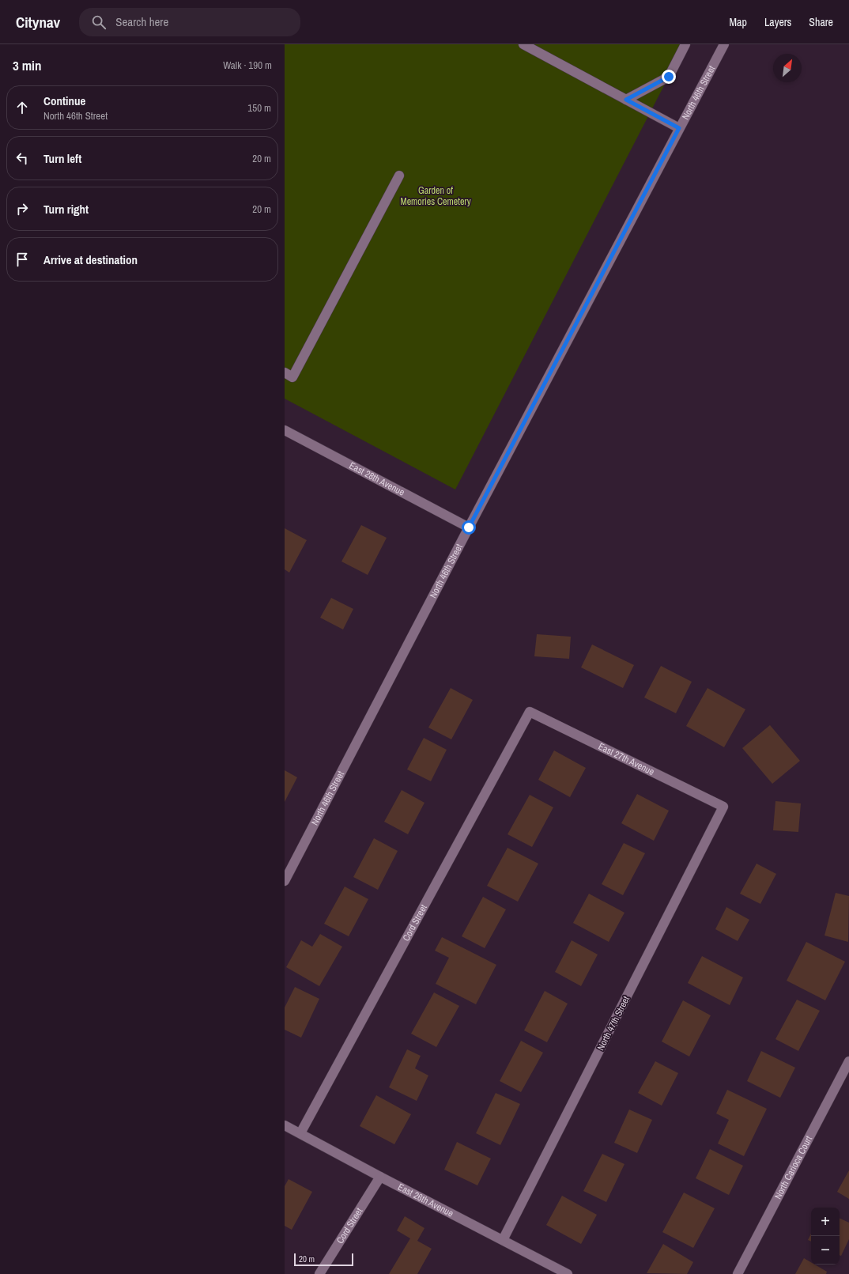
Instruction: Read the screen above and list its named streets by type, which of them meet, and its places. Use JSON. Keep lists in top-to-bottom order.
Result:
{
  "streets": {
    "street": [
      "North 46th Street",
      "East 28th Avenue",
      "East 27th Avenue",
      "Cord Street",
      "North 47th Street",
      "North Carioca Court",
      "East 26th Avenue"
    ]
  },
  "crossings": [
    ["North 46th Street", "East 28th Avenue"],
    ["East 27th Avenue", "Cord Street"],
    ["East 27th Avenue", "North 47th Street"],
    ["Cord Street", "East 26th Avenue"],
    ["North 47th Street", "East 26th Avenue"]
  ],
  "parks": ["Garden of Memories Cemetery"],
  "scale_bar": "20 m",
  "north": "top right",
  "page": {
    "header": "Citynav",
    "search": "Search here",
    "nav": ["Map", "Layers", "Share"],
    "heading": ["3 min", "Walk · 190 m"],
    "list": [
      ["Continue", "North 46th Street", "150 m"],
      ["Turn left", "20 m"],
      ["Turn right", "20 m"],
      "Arrive at destination"
    ],
    "map_buttons": ["+", "−"],
    "scale": "20 m"
  }
}
